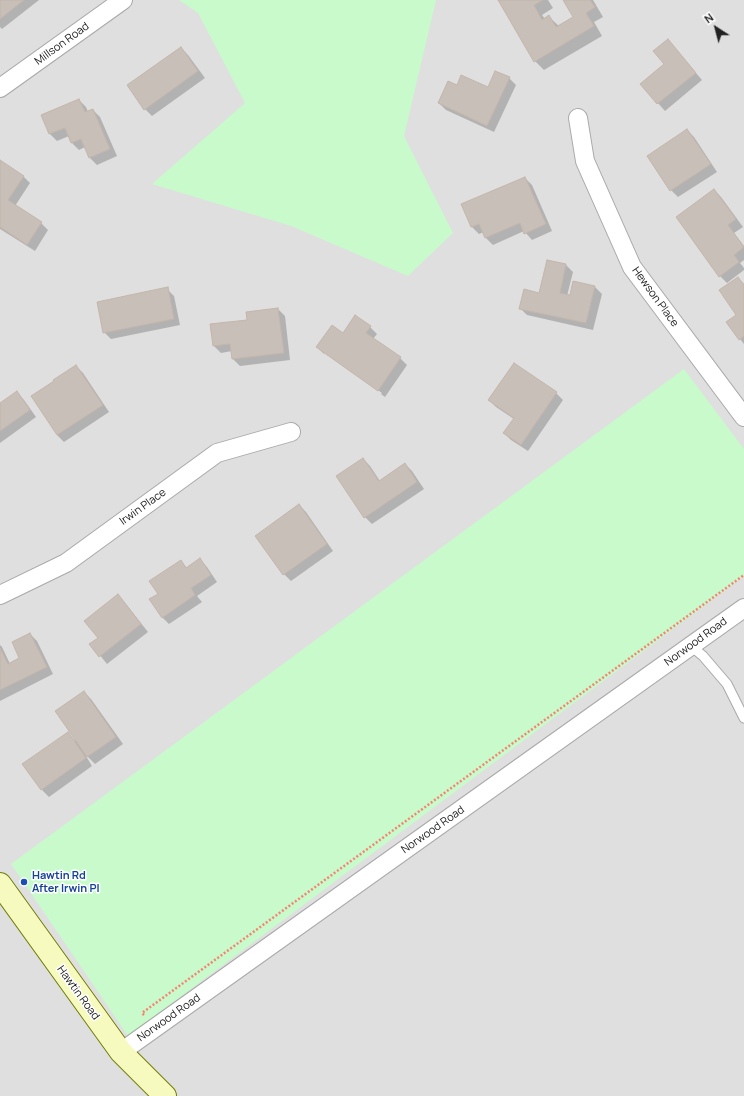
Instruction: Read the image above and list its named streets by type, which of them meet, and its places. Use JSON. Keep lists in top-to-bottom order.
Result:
{
  "streets": {
    "main road": ["Hawtin Road"],
    "street": [
      "Millson Road",
      "Hewson Place",
      "Irwin Place",
      "Norwood Road"
    ]
  },
  "crossings": [
    ["Norwood Road", "Hawtin Road"]
  ],
  "places": ["Hawtin Rd After Irwin Pl"],
  "north": "top left"
}
